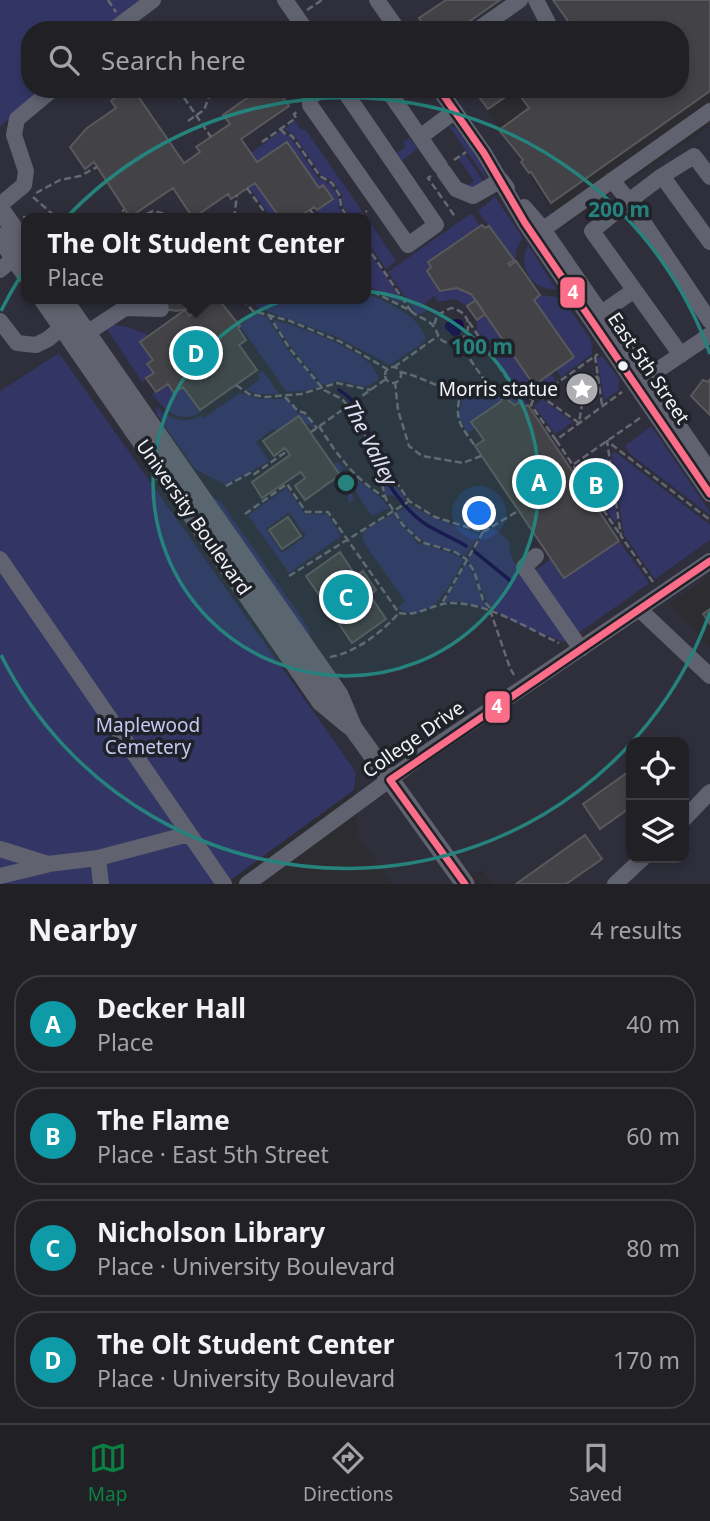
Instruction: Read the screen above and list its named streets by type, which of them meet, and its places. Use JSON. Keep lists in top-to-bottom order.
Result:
{
  "streets": {
    "main road": ["University Boulevard"],
    "street": ["East 5th Street", "College Drive"]
  },
  "crossings": [
    ["University Boulevard", "College Drive"]
  ],
  "water": ["The Valley"],
  "parks": ["Maplewood Cemetery"],
  "places": {
    "place": ["Morris statue"]
  },
  "lines": ["transit line 4"],
  "page": {
    "search": "Search here",
    "popup": ["The Olt Student Center", "Place"],
    "pins": [
      "D",
      "A",
      "B",
      "C"
    ],
    "heading": ["Nearby", "4 results"],
    "list": [
      {
        "mark": "A",
        "name": "Decker Hall",
        "note": "Place",
        "value": "40 m"
      },
      {
        "mark": "B",
        "name": "The Flame",
        "note": "Place · East 5th Street",
        "value": "60 m"
      },
      {
        "mark": "C",
        "name": "Nicholson Library",
        "note": "Place · University Boulevard",
        "value": "80 m"
      },
      {
        "mark": "D",
        "name": "The Olt Student Center",
        "note": "Place · University Boulevard",
        "value": "170 m"
      }
    ],
    "nav": ["Map", "Directions", "Saved"]
  },
  "rings": ["200 m", "100 m"]
}
